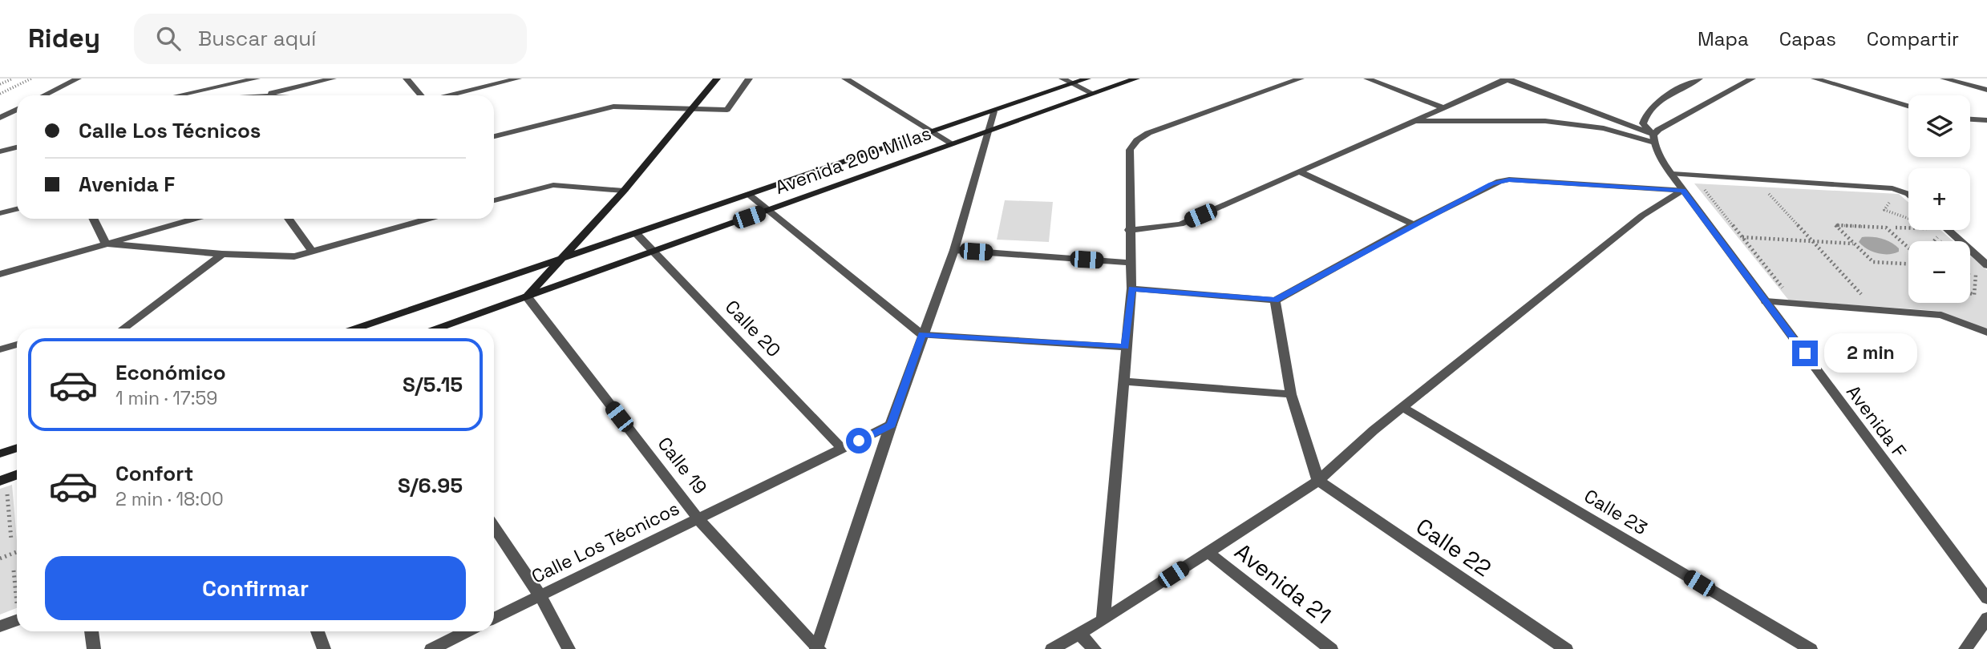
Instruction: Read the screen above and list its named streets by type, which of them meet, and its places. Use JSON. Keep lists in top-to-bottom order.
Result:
{
  "streets": {
    "main road": ["Avenida 200 Millas"],
    "street": [
      "Calle 20",
      "Avenida F",
      "Calle 19",
      "Calle 23",
      "Calle Los Técnicos",
      "Calle 22",
      "Avenida 21"
    ]
  },
  "crossings": [
    ["Avenida 200 Millas", "Calle 20"],
    ["Avenida 200 Millas", "Calle 19"],
    ["Calle 20", "Calle Los Técnicos"],
    ["Calle 19", "Calle Los Técnicos"]
  ],
  "page": {
    "header": "Ridey",
    "search": "Buscar aquí",
    "nav": ["Mapa", "Capas", "Compartir"],
    "map_buttons": ["+", "−"],
    "banner": ["Calle Los Técnicos", "Avenida F"],
    "bubble": "2 min",
    "list": [
      {
        "name": "Económico",
        "note": "1 min · 17:59",
        "value": "S/5.15"
      },
      {
        "name": "Confort",
        "note": "2 min · 18:00",
        "value": "S/6.95"
      }
    ],
    "buttons": "Confirmar"
  }
}
